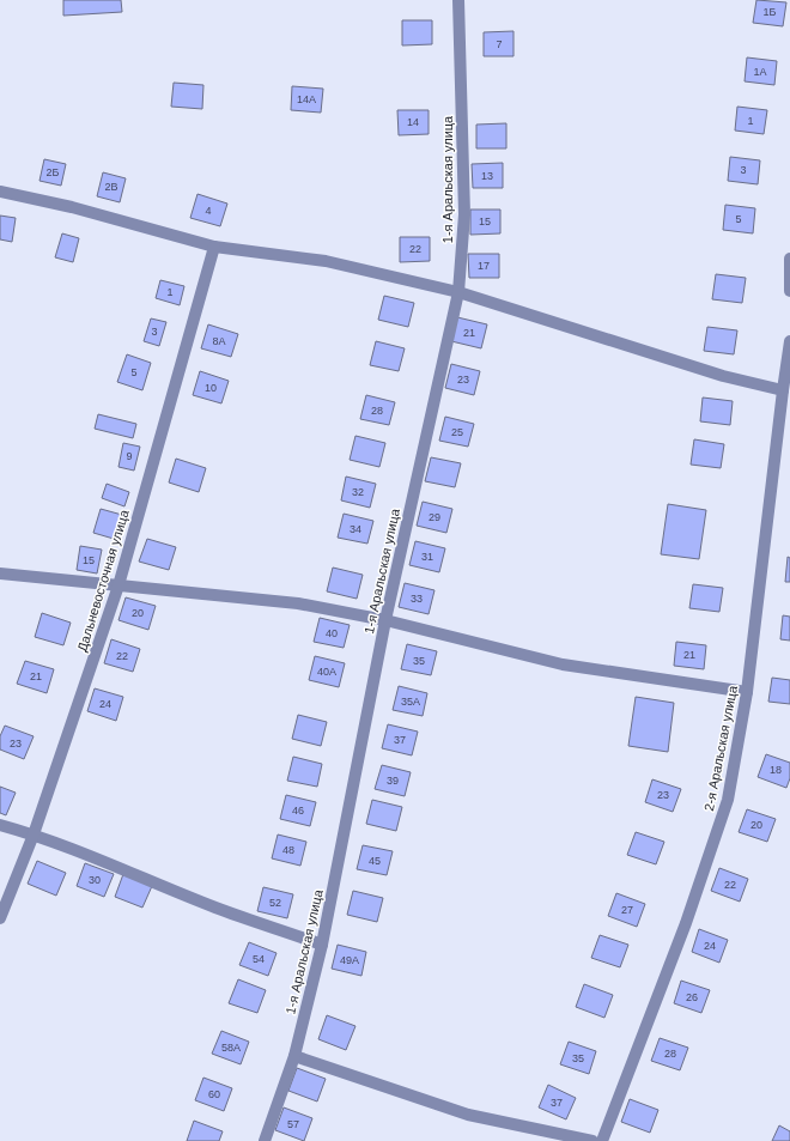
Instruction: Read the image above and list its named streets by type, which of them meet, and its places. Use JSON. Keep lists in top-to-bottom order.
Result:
{
  "streets": {
    "street": ["1-я Аральская улица", "Дальневосточная улица", "2-я Аральская улица"]
  },
  "house_numbers": [
    "1Б",
    "7",
    "1А",
    "14А",
    "1",
    "14",
    "3",
    "2Б",
    "13",
    "2В",
    "4",
    "5",
    "15",
    "22",
    "17",
    "1",
    "3",
    "21",
    "8А",
    "5",
    "23",
    "10",
    "28",
    "25",
    "9",
    "32",
    "29",
    "34",
    "31",
    "15",
    "33",
    "20",
    "40",
    "21",
    "22",
    "35",
    "40А",
    "21",
    "35А",
    "24",
    "37",
    "23",
    "18",
    "39",
    "23",
    "46",
    "20",
    "48",
    "45",
    "30",
    "22",
    "52",
    "27",
    "24",
    "54",
    "49А",
    "26",
    "58А",
    "28",
    "35",
    "60",
    "37",
    "57"
  ]
}
